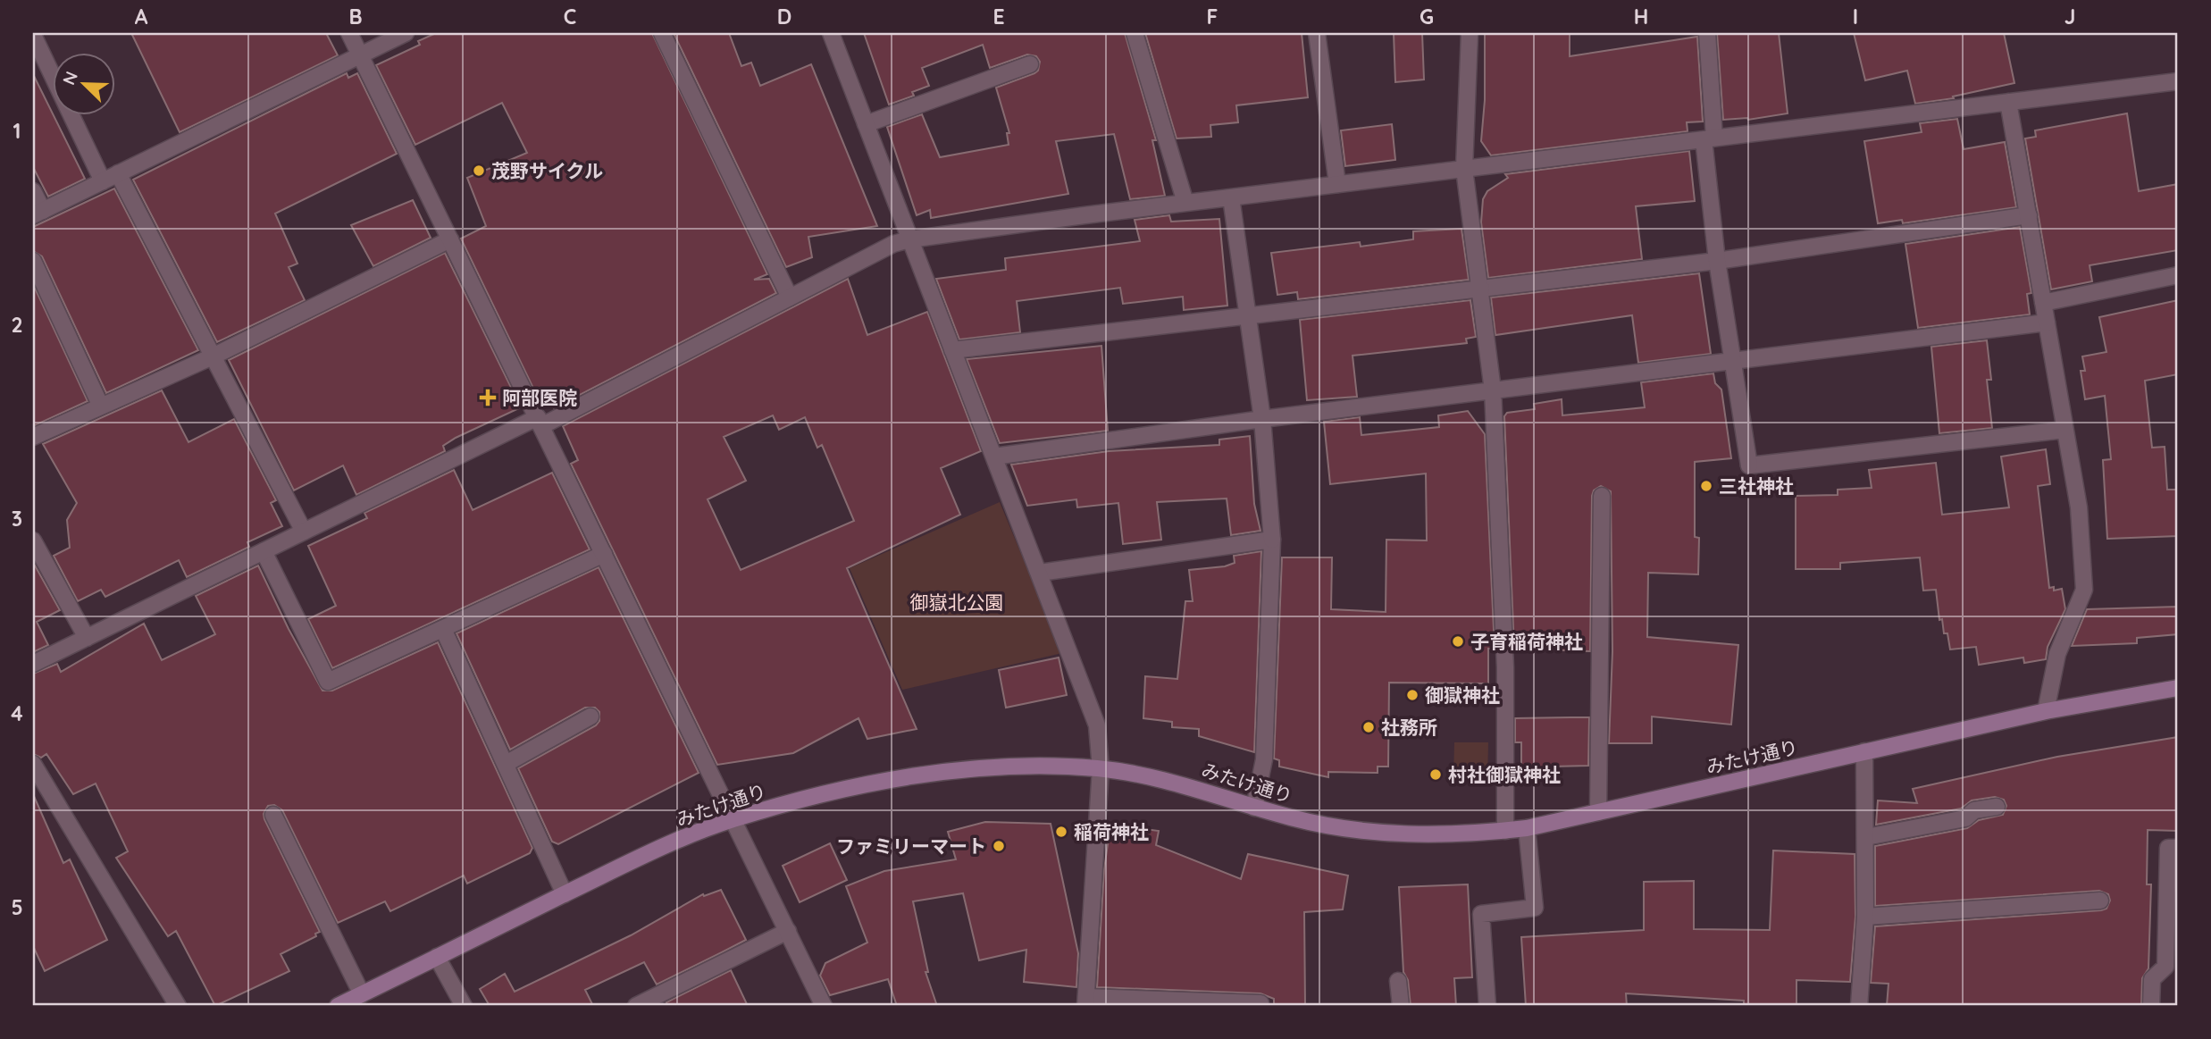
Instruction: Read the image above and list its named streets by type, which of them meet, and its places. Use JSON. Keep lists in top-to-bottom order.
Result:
{
  "streets": {
    "street": ["みたけ通り"]
  },
  "parks": ["御嶽北公園"],
  "places": {
    "other": [
      "茂野サイクル",
      "三社神社",
      "子育稲荷神社",
      "御獄神社",
      "社務所",
      "村社御獄神社",
      "稲荷神社",
      "ファミリーマート"
    ],
    "health": ["阿部医院"]
  },
  "north": "top left",
  "grid": {
    "columns": [
      "A",
      "B",
      "C",
      "D",
      "E",
      "F",
      "G",
      "H",
      "I",
      "J"
    ],
    "rows": [
      "1",
      "2",
      "3",
      "4",
      "5"
    ]
  }
}
